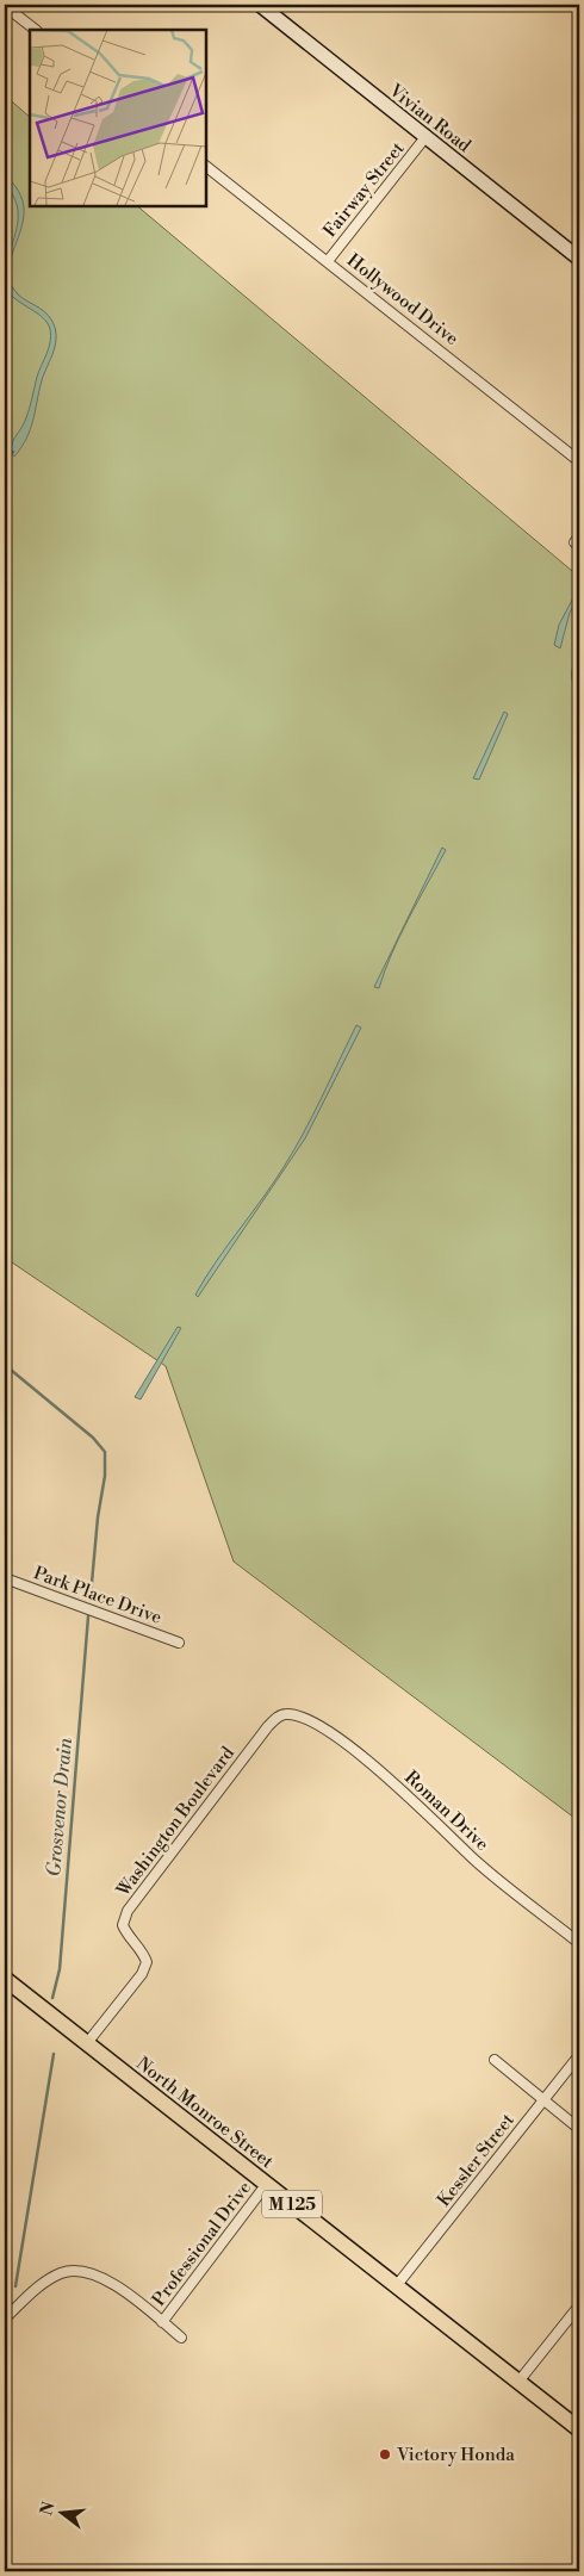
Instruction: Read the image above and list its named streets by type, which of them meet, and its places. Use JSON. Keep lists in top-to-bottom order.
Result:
{
  "streets": {
    "main road": ["North Monroe Street", "M 125"],
    "street": [
      "Vivian Road",
      "Fairway Street",
      "Hollywood Drive",
      "Park Place Drive",
      "Roman Drive",
      "Washington Boulevard",
      "Kessler Street",
      "Professional Drive"
    ]
  },
  "crossings": [
    ["Vivian Road", "Fairway Street"],
    ["Fairway Street", "Hollywood Drive"],
    ["Roman Drive", "Washington Boulevard"],
    ["Washington Boulevard", "North Monroe Street"],
    ["North Monroe Street", "Kessler Street"],
    ["North Monroe Street", "Professional Drive"]
  ],
  "water": ["Grosvenor Drain"],
  "places": ["Victory Honda"],
  "north": "left"
}
